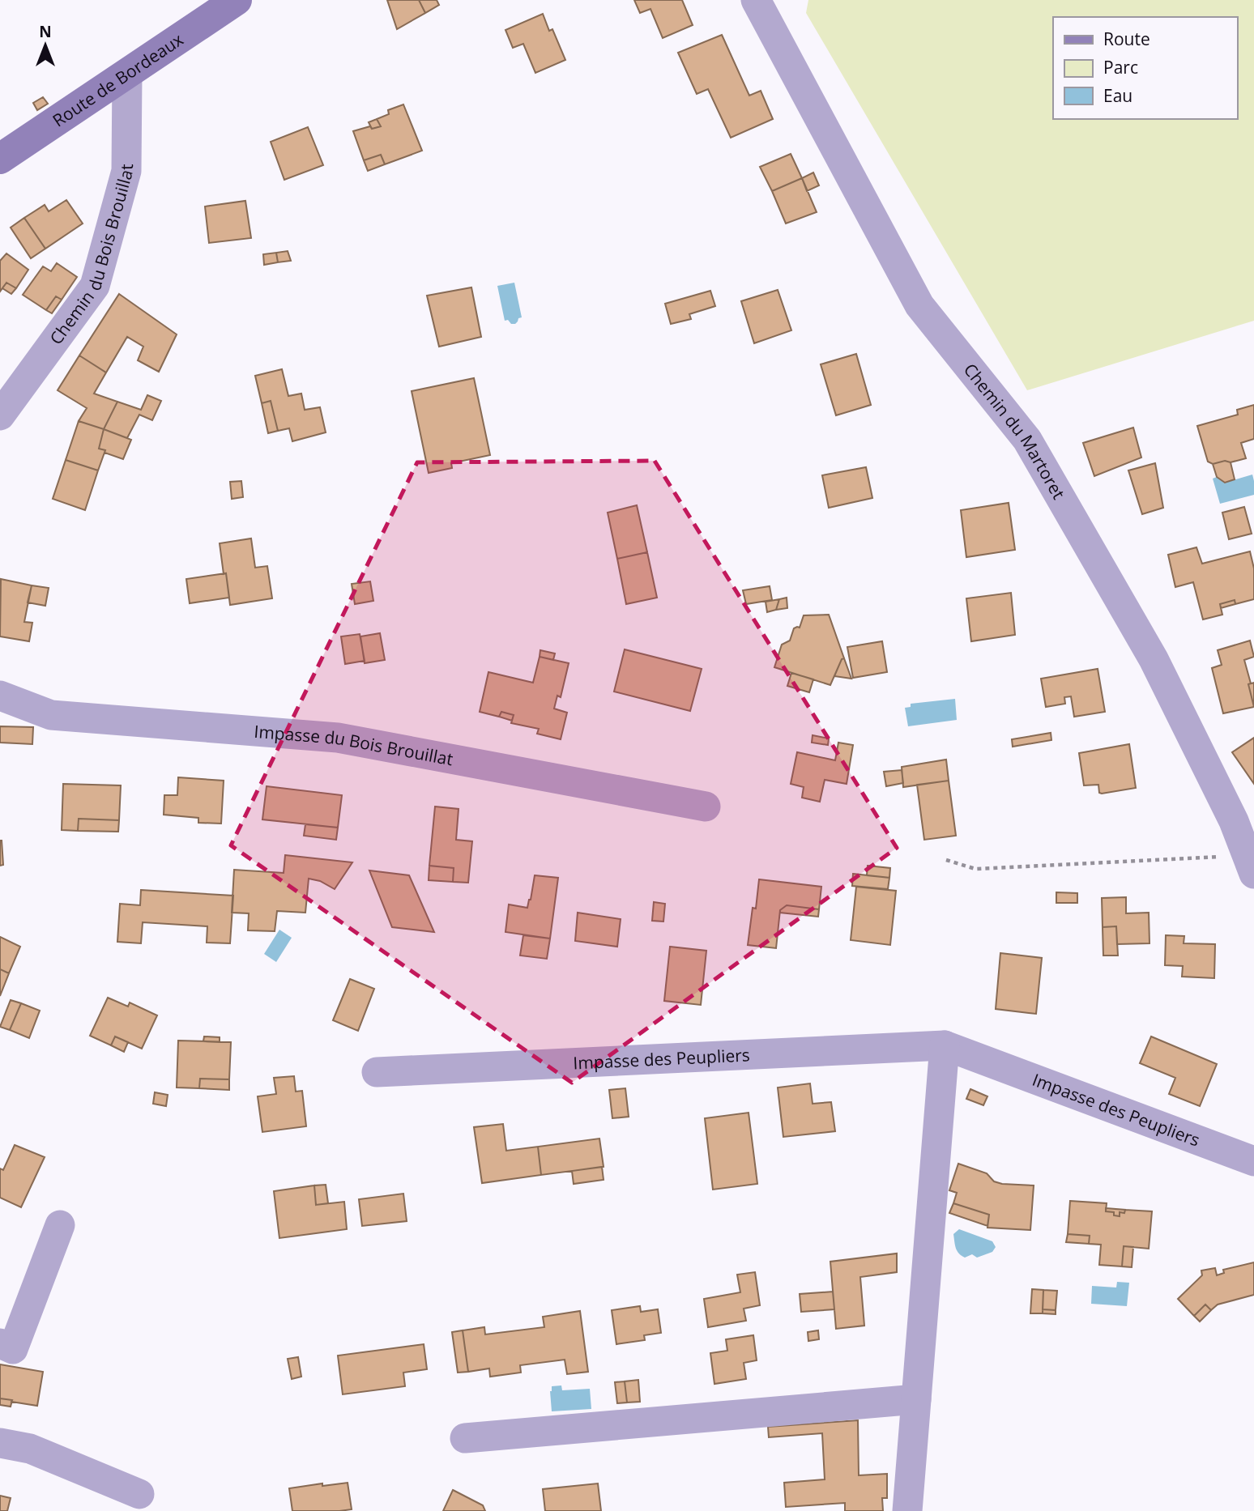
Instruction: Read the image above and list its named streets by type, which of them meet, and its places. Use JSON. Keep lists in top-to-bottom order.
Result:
{
  "streets": {
    "main road": ["Route de Bordeaux"],
    "street": [
      "Chemin du Bois Brouillat",
      "Chemin du Martoret",
      "Impasse du Bois Brouillat",
      "Impasse des Peupliers"
    ]
  },
  "crossings": [
    ["Route de Bordeaux", "Chemin du Bois Brouillat"]
  ],
  "legend": ["Route", "Parc", "Eau"],
  "north": "top"
}
